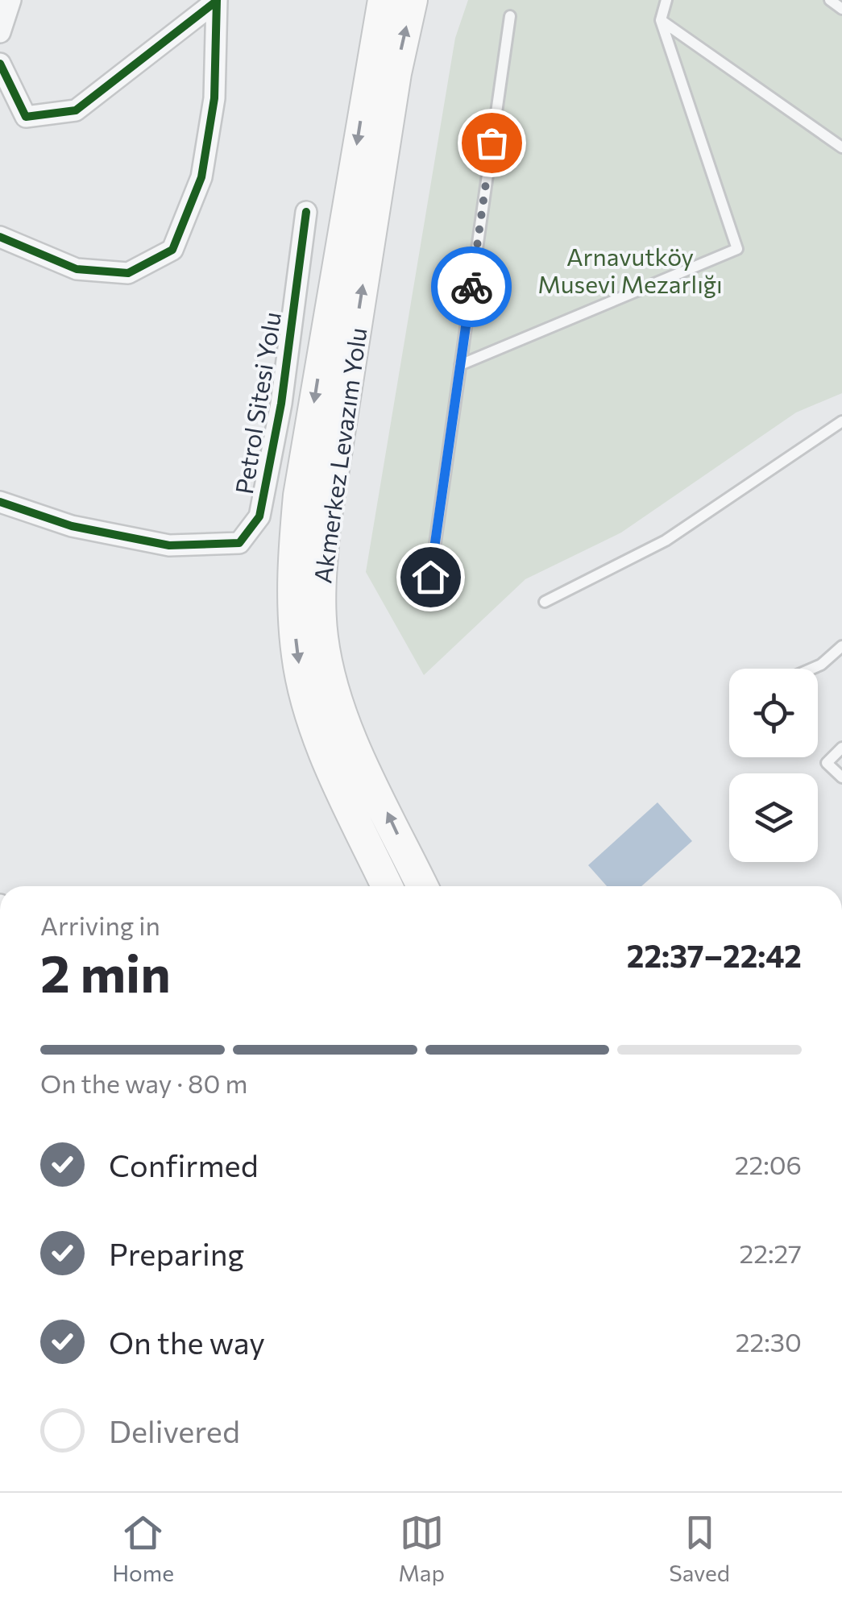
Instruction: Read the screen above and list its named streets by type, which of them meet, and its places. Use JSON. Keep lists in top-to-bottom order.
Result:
{
  "streets": {
    "main road": ["Akmerkez Levazım Yolu"],
    "street": ["Petrol Sitesi Yolu"]
  },
  "parks": ["Arnavutköy Musevi Mezarlığı"],
  "page": {
    "heading": ["2 min", "Arriving in", "22:37–22:42"],
    "bar": "On the way · 80 m",
    "list": [
      ["Confirmed", "22:06"],
      ["Preparing", "22:27"],
      ["On the way", "22:30"],
      "Delivered"
    ],
    "tabs": ["Home", "Map", "Saved"]
  }
}
